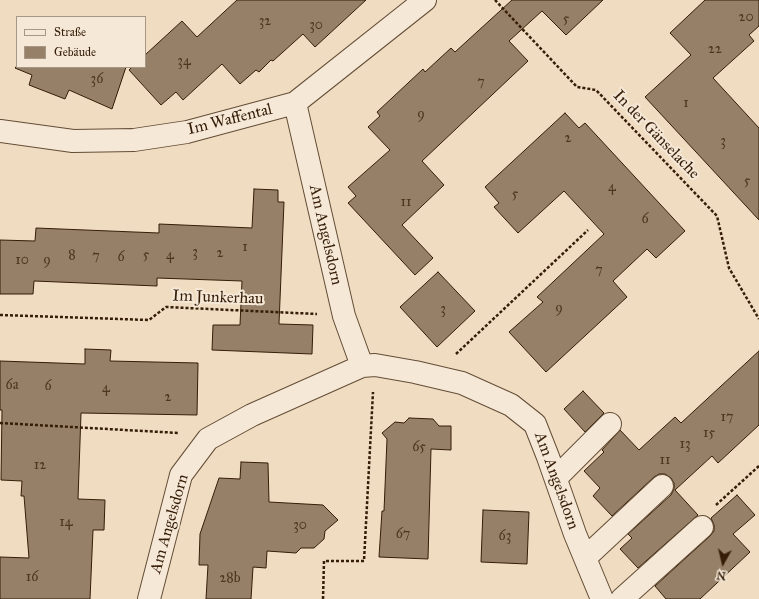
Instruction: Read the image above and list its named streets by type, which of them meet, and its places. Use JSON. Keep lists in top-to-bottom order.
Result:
{
  "streets": {
    "street": ["Im Waffental", "Am Angelsdorn"],
    "path": ["In der Gänselache", "Im Junkerhau"]
  },
  "crossings": [
    ["Im Waffental", "Am Angelsdorn"],
    ["Am Angelsdorn", "Im Junkerhau"]
  ],
  "house_numbers": [
    "20",
    "5",
    "32",
    "30",
    "22",
    "34",
    "36",
    "7",
    "1",
    "9",
    "2",
    "3",
    "5",
    "4",
    "5",
    "11",
    "6",
    "1",
    "3",
    "2",
    "8",
    "5",
    "4",
    "7",
    "6",
    "10",
    "9",
    "7",
    "9",
    "3",
    "6a",
    "6",
    "4",
    "2",
    "17",
    "15",
    "13",
    "65",
    "11",
    "12",
    "14",
    "30",
    "67",
    "63",
    "16",
    "28b"
  ],
  "legend": ["Straße", "Gebäude"],
  "north": "bottom"
}
